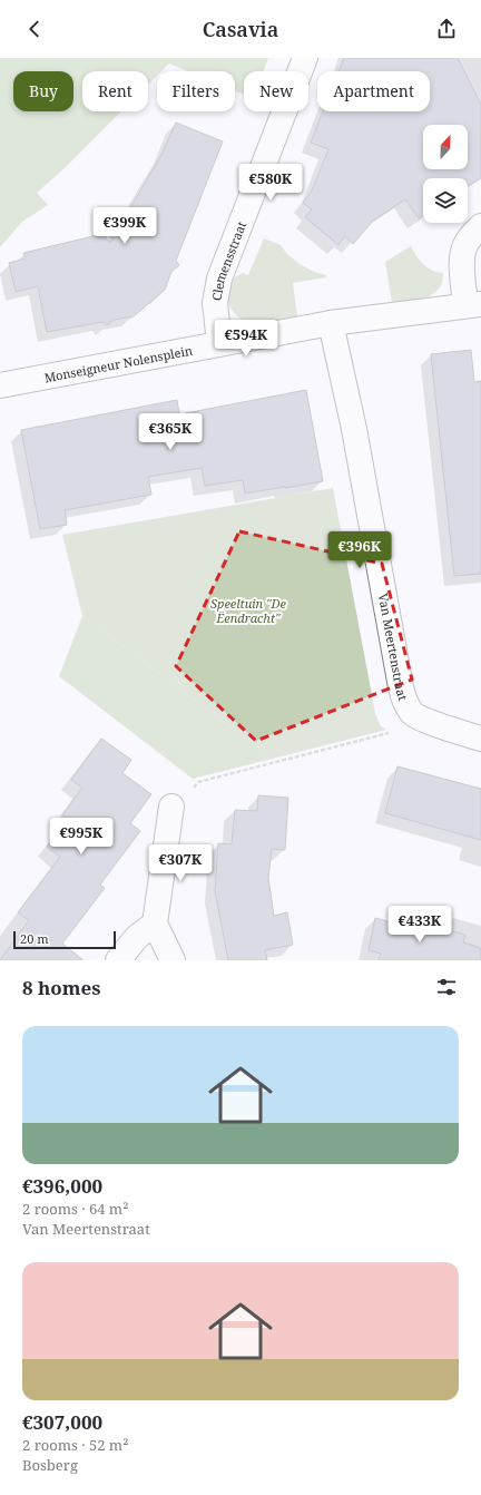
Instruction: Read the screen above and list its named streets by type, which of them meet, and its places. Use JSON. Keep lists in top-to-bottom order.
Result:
{
  "streets": {
    "street": ["Clemensstraat", "Monseigneur Nolensplein", "Van Meertenstraat"]
  },
  "crossings": [
    ["Clemensstraat", "Monseigneur Nolensplein"],
    ["Monseigneur Nolensplein", "Van Meertenstraat"]
  ],
  "parks": ["Speeltuin \"De Ëendracht\""],
  "scale_bar": "20 m",
  "north": "top",
  "page": {
    "header": "Casavia",
    "chip": [
      "Buy",
      "Rent",
      "Filters",
      "New",
      "Apartment"
    ],
    "price": [
      "€580K",
      "€399K",
      "€594K",
      "€365K",
      "€396K",
      "€995K",
      "€307K",
      "€433K"
    ],
    "scale": "20 m",
    "heading": "8 homes",
    "list": [
      {
        "name": "€396,000",
        "note": "2 rooms · 64 m² · Van Meertenstraat"
      },
      {
        "name": "€307,000",
        "note": "2 rooms · 52 m² · Bosberg"
      }
    ]
  }
}
